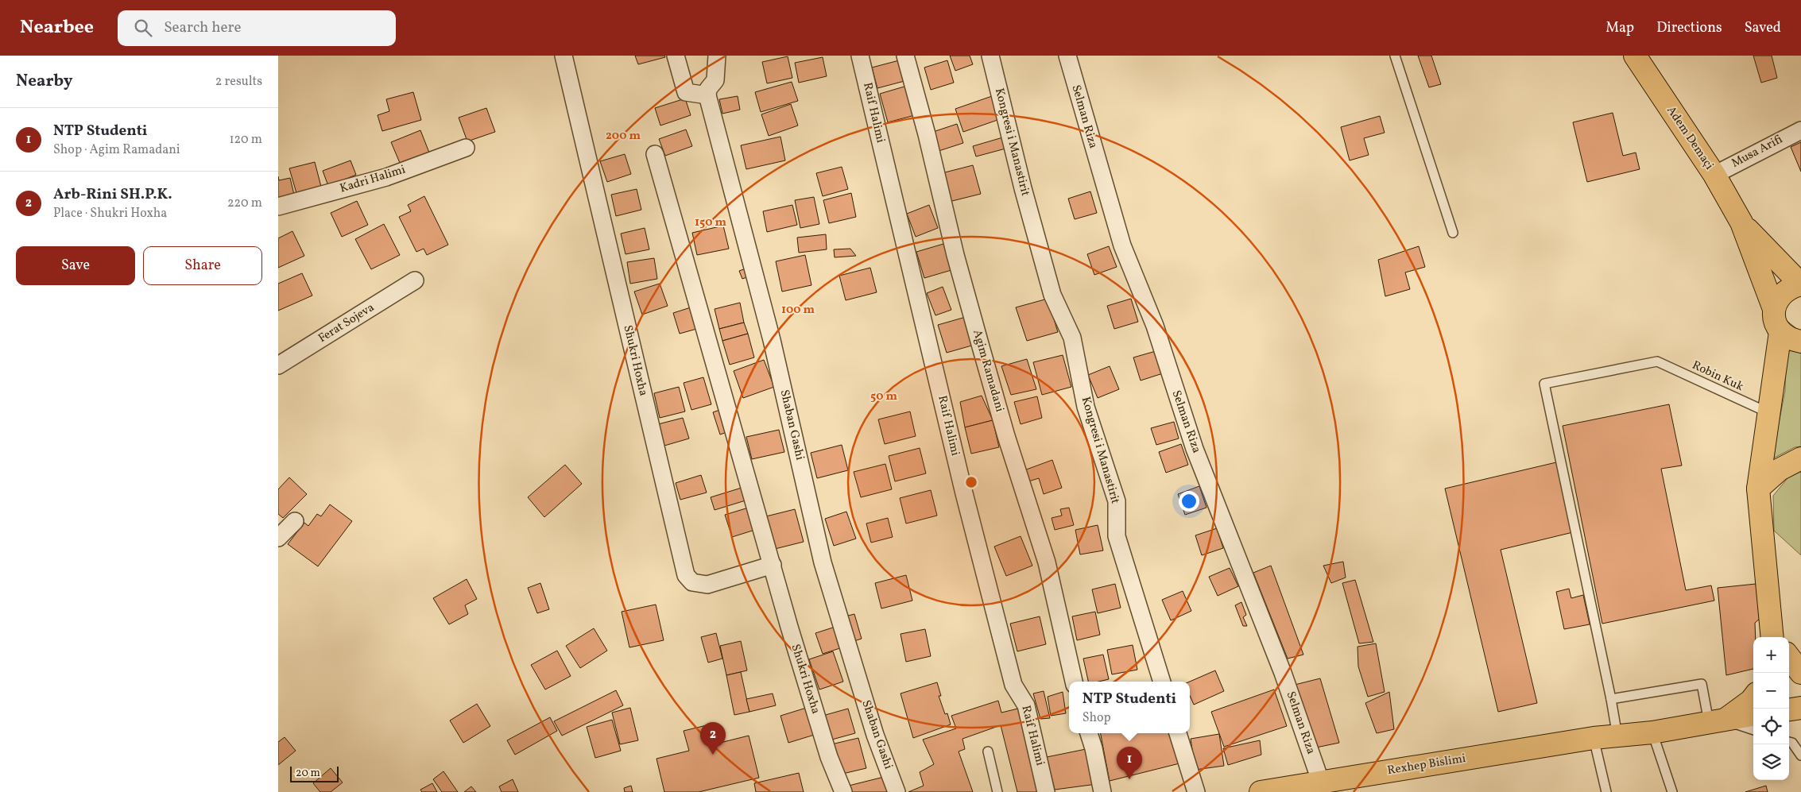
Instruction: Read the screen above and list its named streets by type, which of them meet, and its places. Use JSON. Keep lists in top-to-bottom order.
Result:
{
  "streets": {
    "main road": ["Adem Demaçi", "Rexhep Bislimi"],
    "street": [
      "Raif Halimi",
      "Selman Riza",
      "Kongresi i Manastirit",
      "Musa Arifi",
      "Kadri Halimi",
      "Ferat Sojeva",
      "Shukri Hoxha",
      "Agim Ramadani",
      "Shaban Gashi"
    ],
    "lane": ["Robin Kuk"]
  },
  "crossings": [
    ["Selman Riza", "Rexhep Bislimi"],
    ["Adem Demaçi", "Musa Arifi"]
  ],
  "scale_bar": "20 m",
  "page": {
    "header": "Nearbee",
    "search": "Search here",
    "nav": ["Map", "Directions", "Saved"],
    "heading": ["Nearby", "2 results"],
    "list": [
      {
        "mark": "1",
        "name": "NTP Studenti",
        "note": "Shop · Agim Ramadani",
        "value": "120 m"
      },
      {
        "mark": "2",
        "name": "Arb-Rini SH.P.K.",
        "note": "Place · Shukri Hoxha",
        "value": "220 m"
      }
    ],
    "buttons": ["Save", "Share"],
    "map_buttons": ["+", "−"],
    "popup": ["NTP Studenti", "Shop"],
    "pins": ["2", "1"],
    "scale": "20 m"
  },
  "rings": [
    "200 m",
    "150 m",
    "100 m",
    "50 m"
  ]
}
